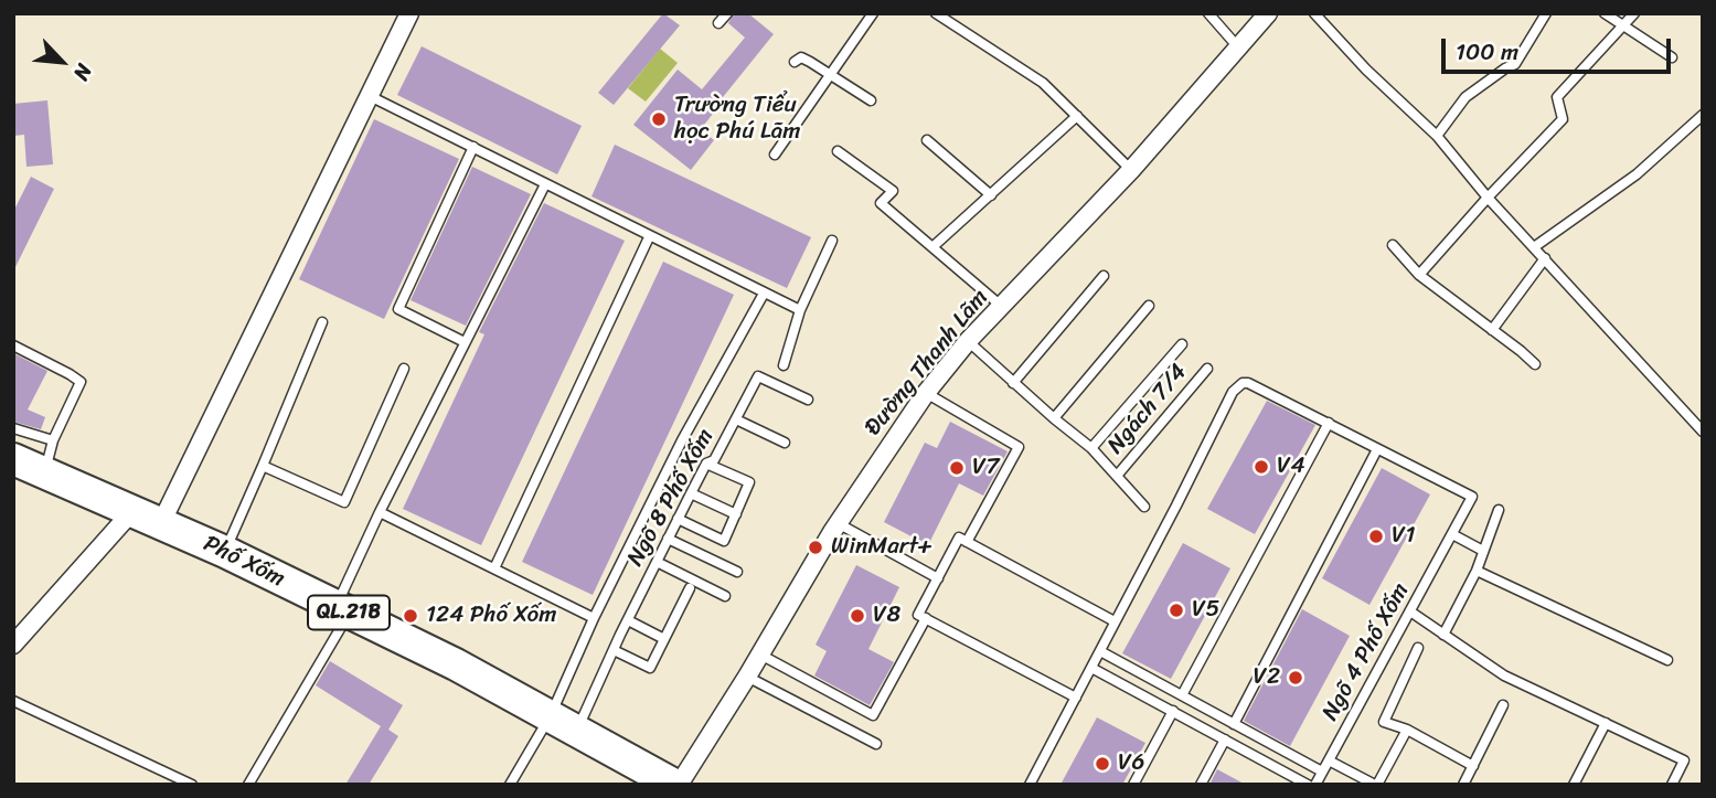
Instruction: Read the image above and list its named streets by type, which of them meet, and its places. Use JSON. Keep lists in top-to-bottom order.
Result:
{
  "streets": {
    "highway": ["Phố Xốm", "QL.21B"],
    "street": ["Đường Thanh Lãm"],
    "lane": ["Ngách 7/4", "Ngõ 8 Phố Xốm", "Ngõ 4 Phố Xốm"]
  },
  "crossings": [
    ["Đường Thanh Lãm", "Phố Xốm"],
    ["Ngõ 8 Phố Xốm", "Phố Xốm"]
  ],
  "places": [
    "Trường Tiểu học Phú Lãm",
    "V4",
    "V7",
    "V1",
    "WinMart+",
    "V5",
    "124 Phố Xốm",
    "V8",
    "V2",
    "V6"
  ],
  "scale_bar": "100 m",
  "north": "bottom right"
}
